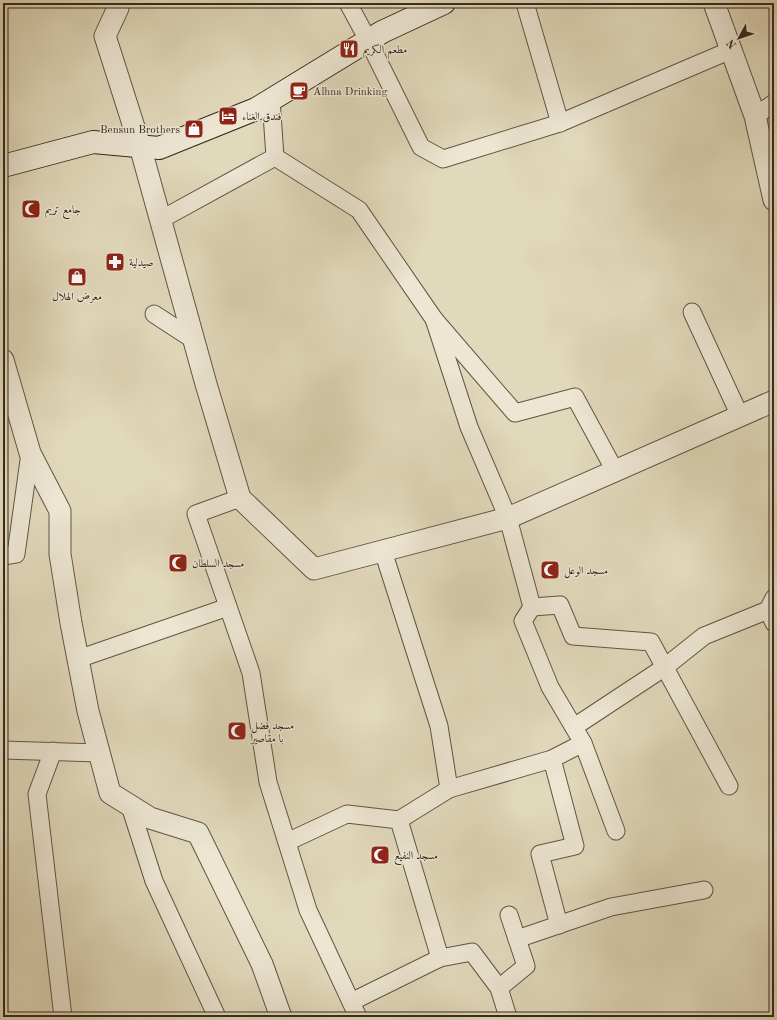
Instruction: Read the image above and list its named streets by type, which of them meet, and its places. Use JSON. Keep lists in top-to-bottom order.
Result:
{
  "places": {
    "restaurant": ["مطعم الكريم"],
    "cafe": ["Alhna Drinking"],
    "hotel": ["فندق الغناء"],
    "shop": ["Bensun Brothers", "معرض الهلال"],
    "mosque": [
      "جامع تريم",
      "مسجد السلطان",
      "مسجد الوعل",
      "مسجد فضل با مقاصير",
      "مسجد النفيع"
    ],
    "pharmacy": ["صيدلية"]
  },
  "north": "bottom left"
}
